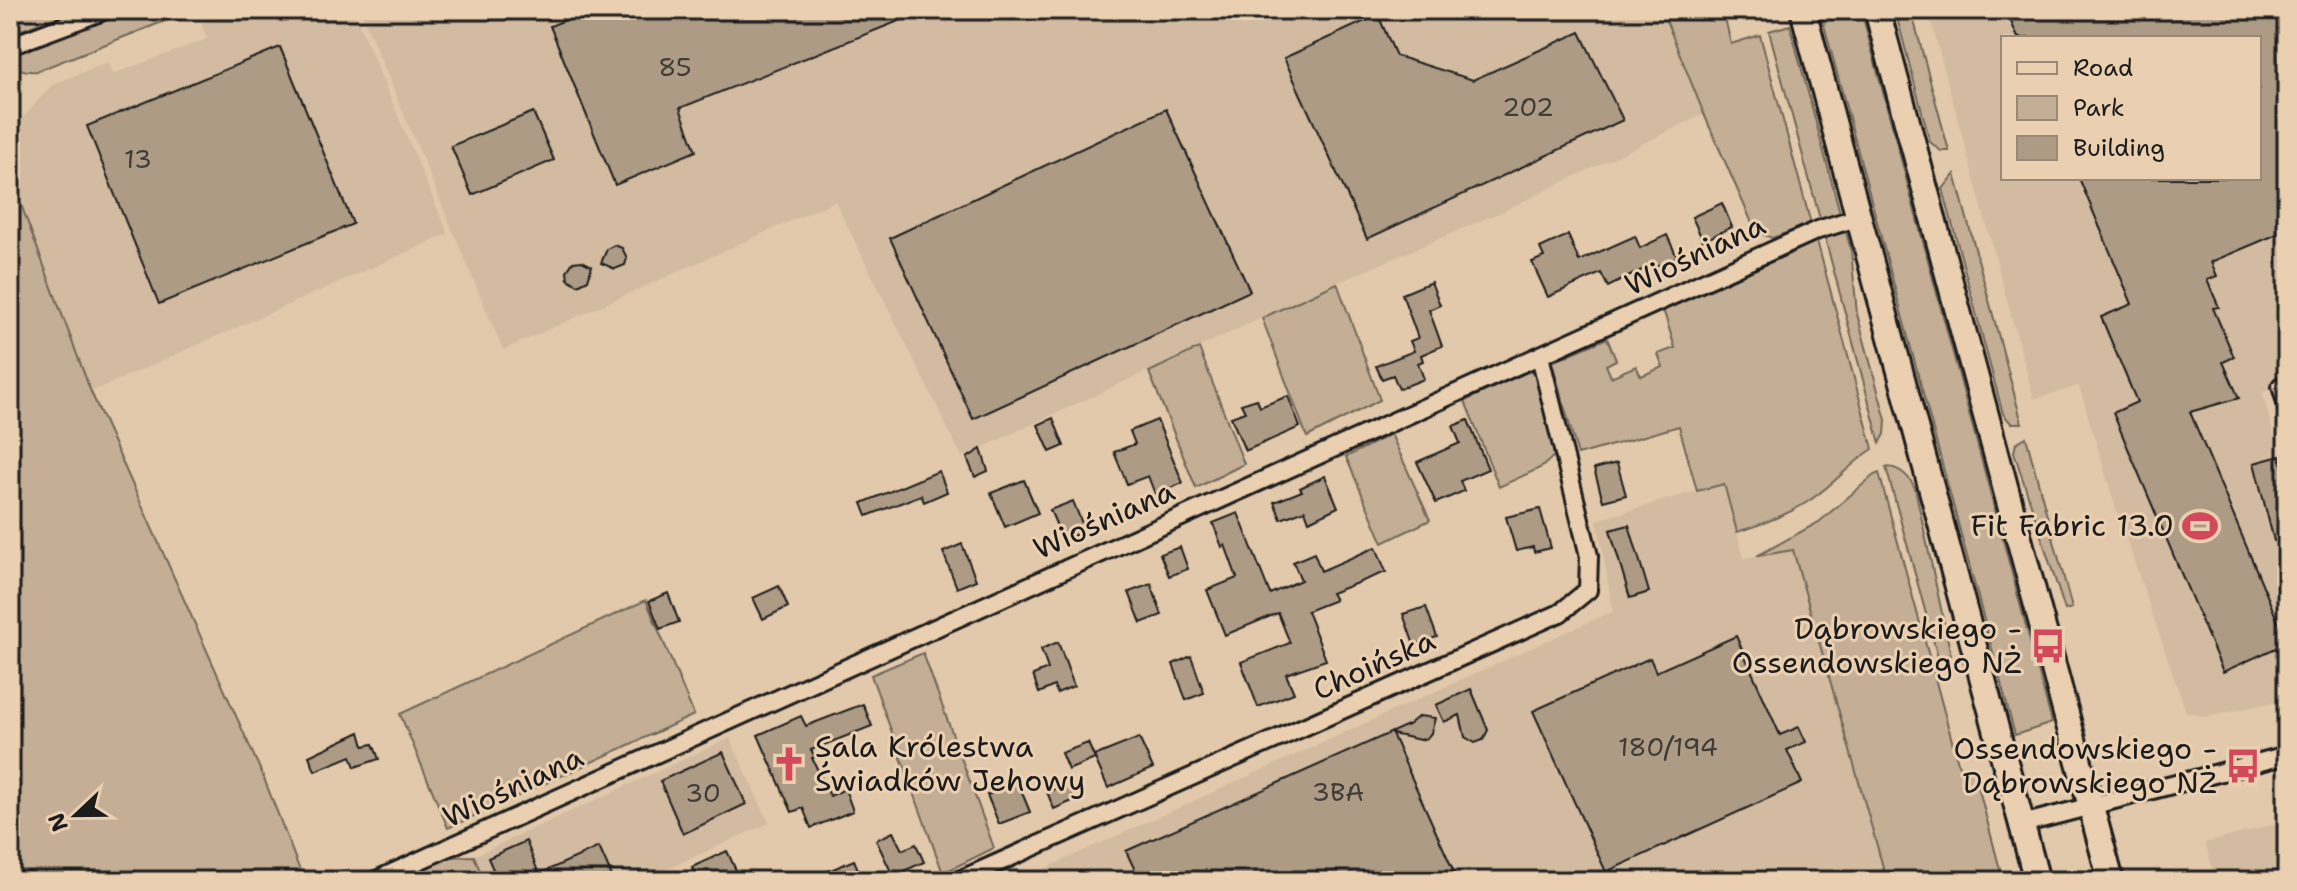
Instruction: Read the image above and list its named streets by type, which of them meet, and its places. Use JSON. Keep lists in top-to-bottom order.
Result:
{
  "streets": {
    "street": ["Wiośniana", "Choińska"]
  },
  "crossings": [
    ["Wiośniana", "Choińska"]
  ],
  "places": {
    "sports": ["Fit Fabric 13.0"],
    "bus stop": ["Dąbrowskiego - Ossendowskiego NŻ", "Ossendowskiego - Dąbrowskiego NŻ"],
    "church": ["Sala Królestwa Świadków Jehowy"]
  },
  "house_numbers": [
    "85",
    "202",
    "13",
    "180/194",
    "3BA",
    "30"
  ],
  "legend": ["Road", "Park", "Building"],
  "north": "left"
}
